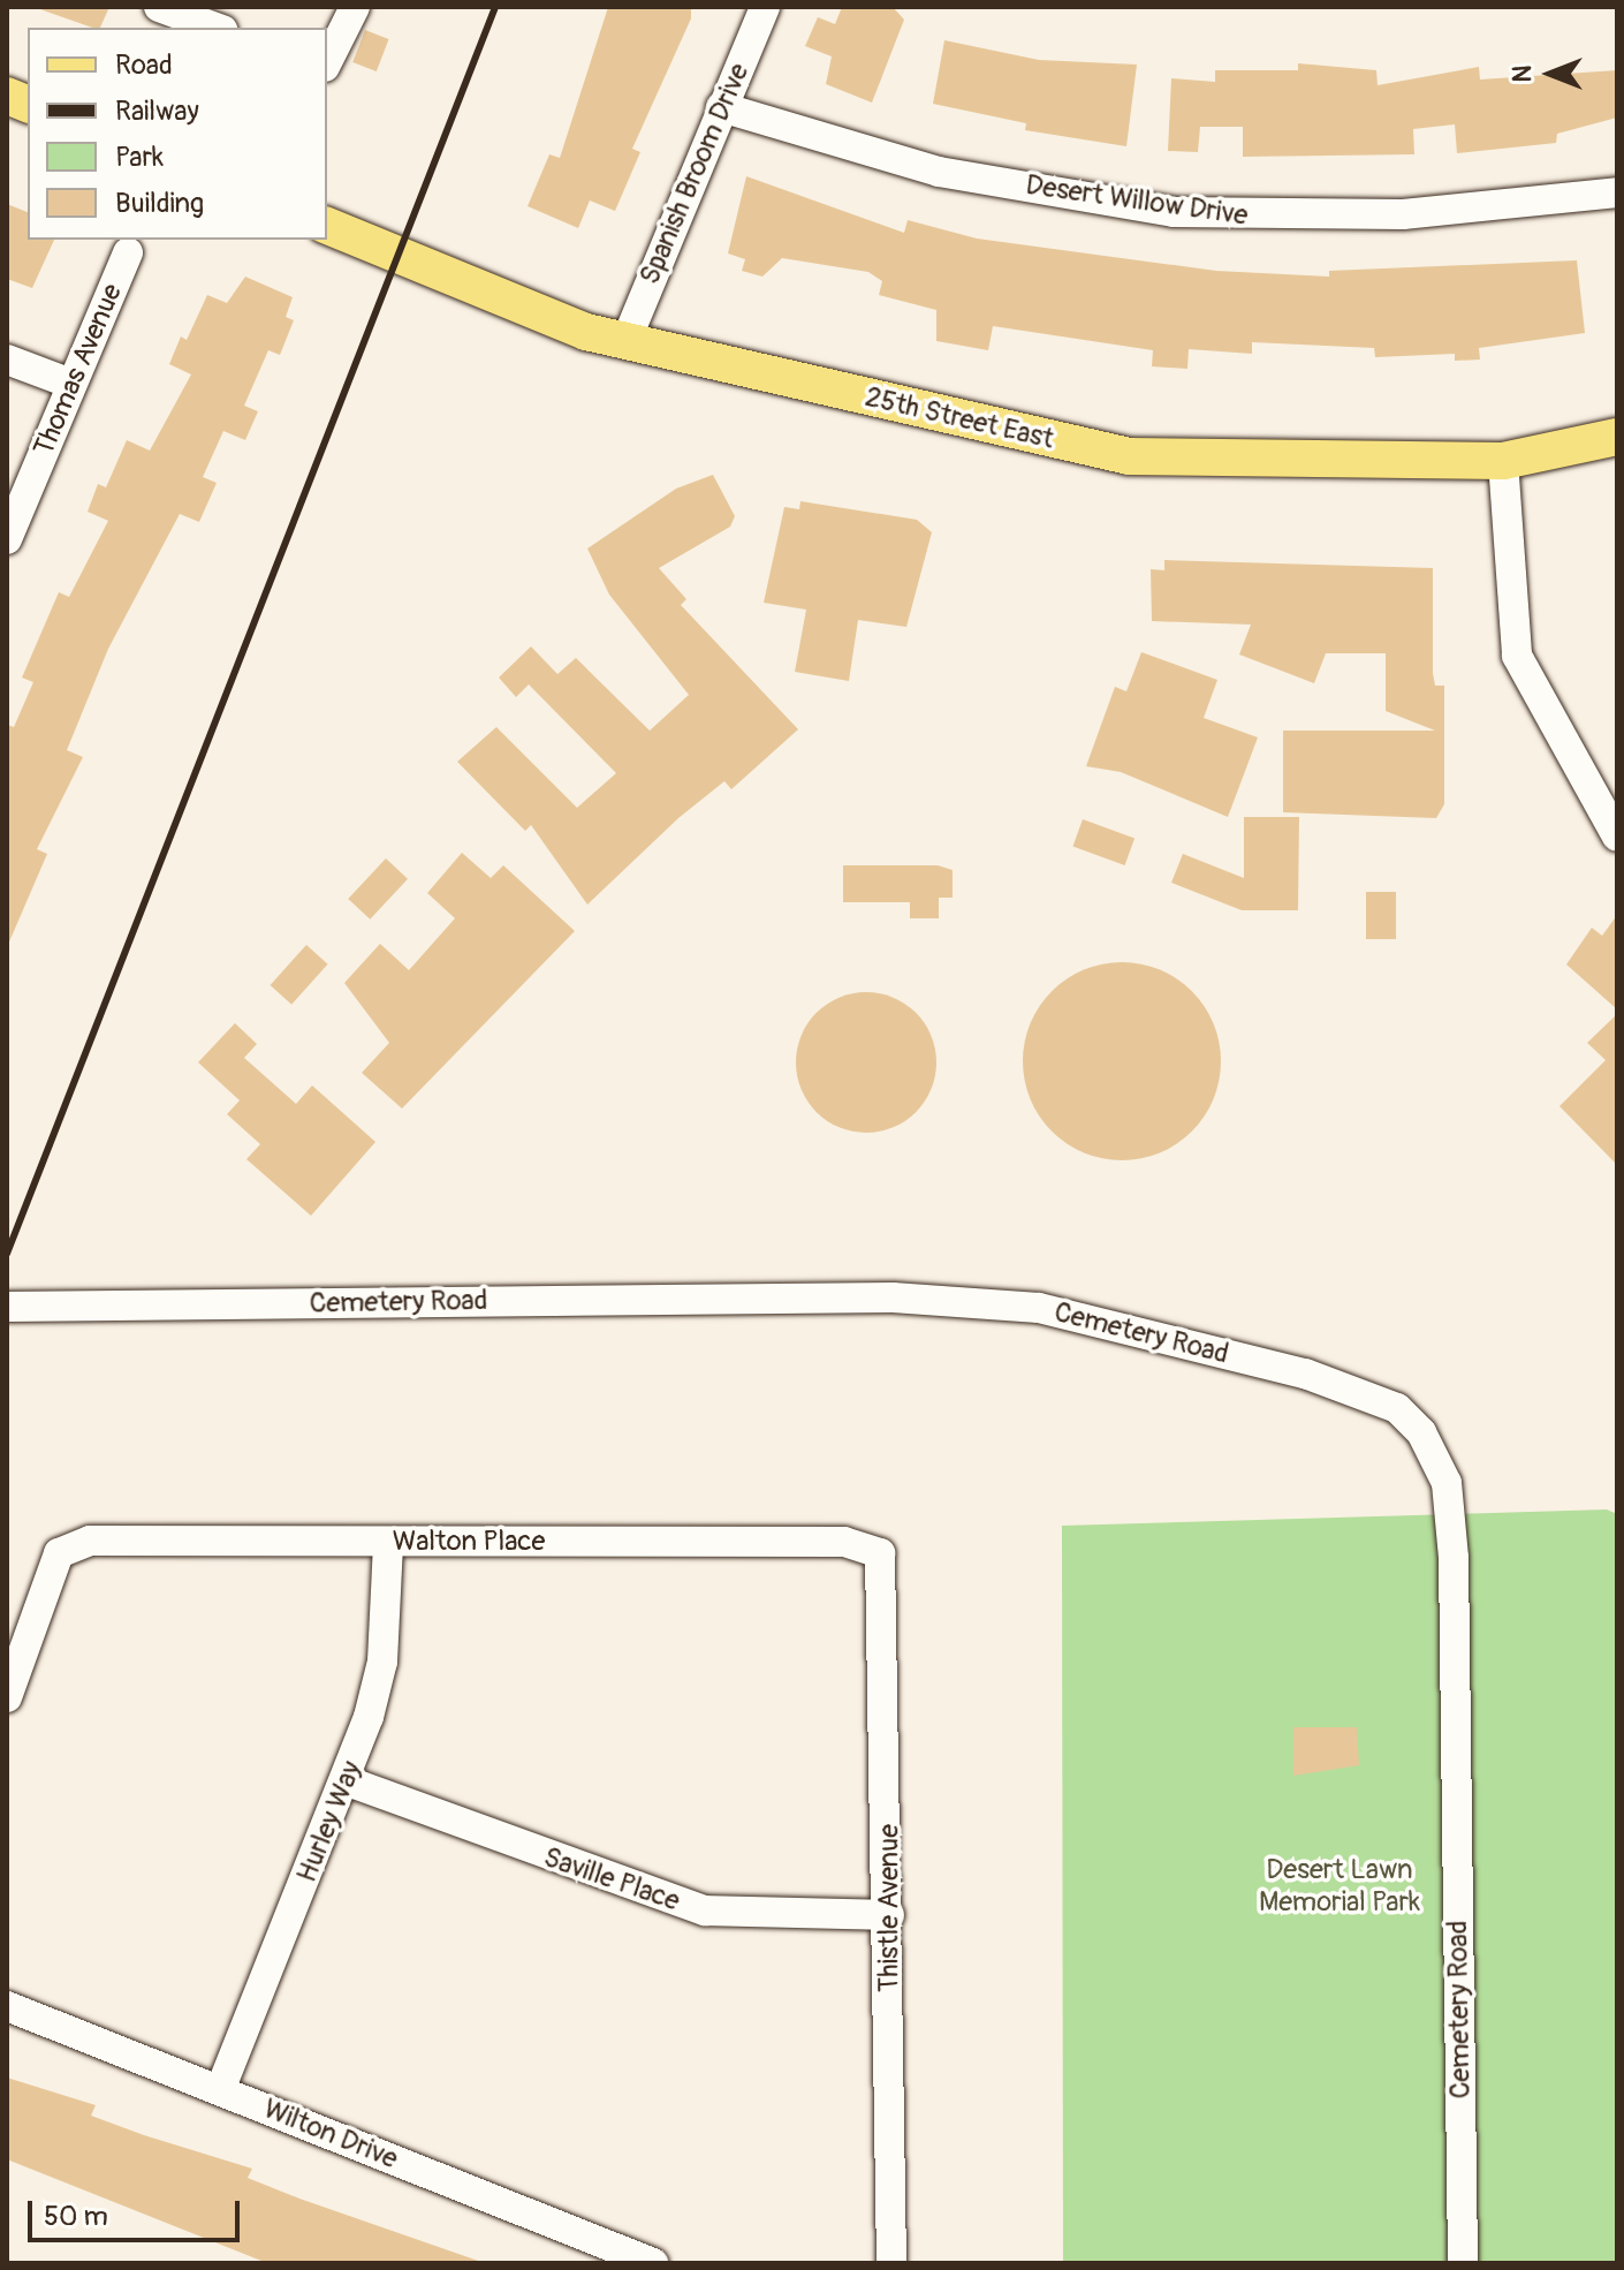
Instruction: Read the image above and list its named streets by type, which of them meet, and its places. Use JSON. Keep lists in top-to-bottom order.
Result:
{
  "streets": {
    "main road": ["25th Street East"],
    "street": [
      "Spanish Broom Drive",
      "Desert Willow Drive",
      "Thomas Avenue",
      "Cemetery Road",
      "Walton Place",
      "Hurley Way",
      "Saville Place",
      "Thistle Avenue",
      "Wilton Drive"
    ]
  },
  "crossings": [
    ["Spanish Broom Drive", "Desert Willow Drive"],
    ["Spanish Broom Drive", "25th Street East"],
    ["Walton Place", "Hurley Way"],
    ["Walton Place", "Thistle Avenue"],
    ["Hurley Way", "Saville Place"],
    ["Hurley Way", "Wilton Drive"],
    ["Saville Place", "Thistle Avenue"]
  ],
  "parks": ["Desert Lawn Memorial Park"],
  "legend": [
    "Road",
    "Railway",
    "Park",
    "Building"
  ],
  "scale_bar": "50 m",
  "north": "left"
}
